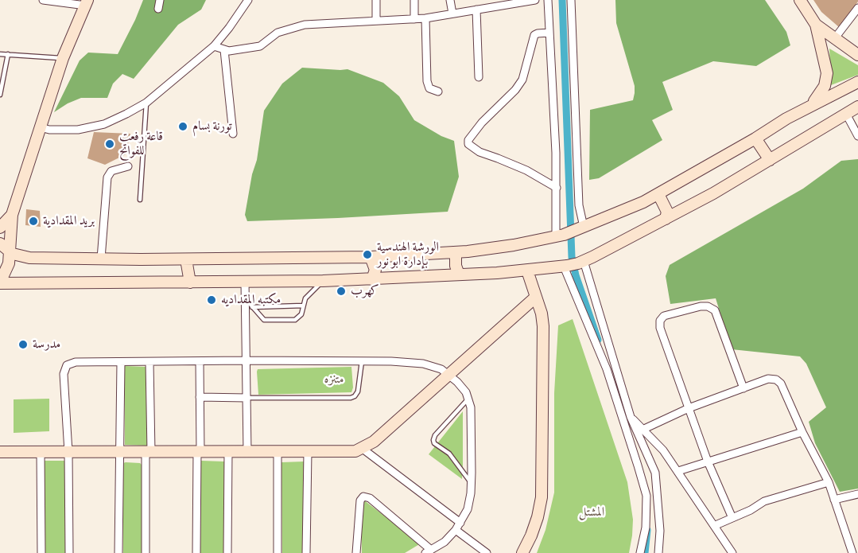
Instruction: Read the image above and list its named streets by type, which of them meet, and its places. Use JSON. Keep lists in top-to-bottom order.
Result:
{
  "parks": ["متنزه", "المشتل"],
  "places": [
    "تورنة بسام",
    "قاعة رفعت للفواتح",
    "بريد المقدادية",
    "الورشة الهندسية بإدارة ابو نور",
    "كهرب",
    "مكتبه المقداديه",
    "مدرسة"
  ]
}
